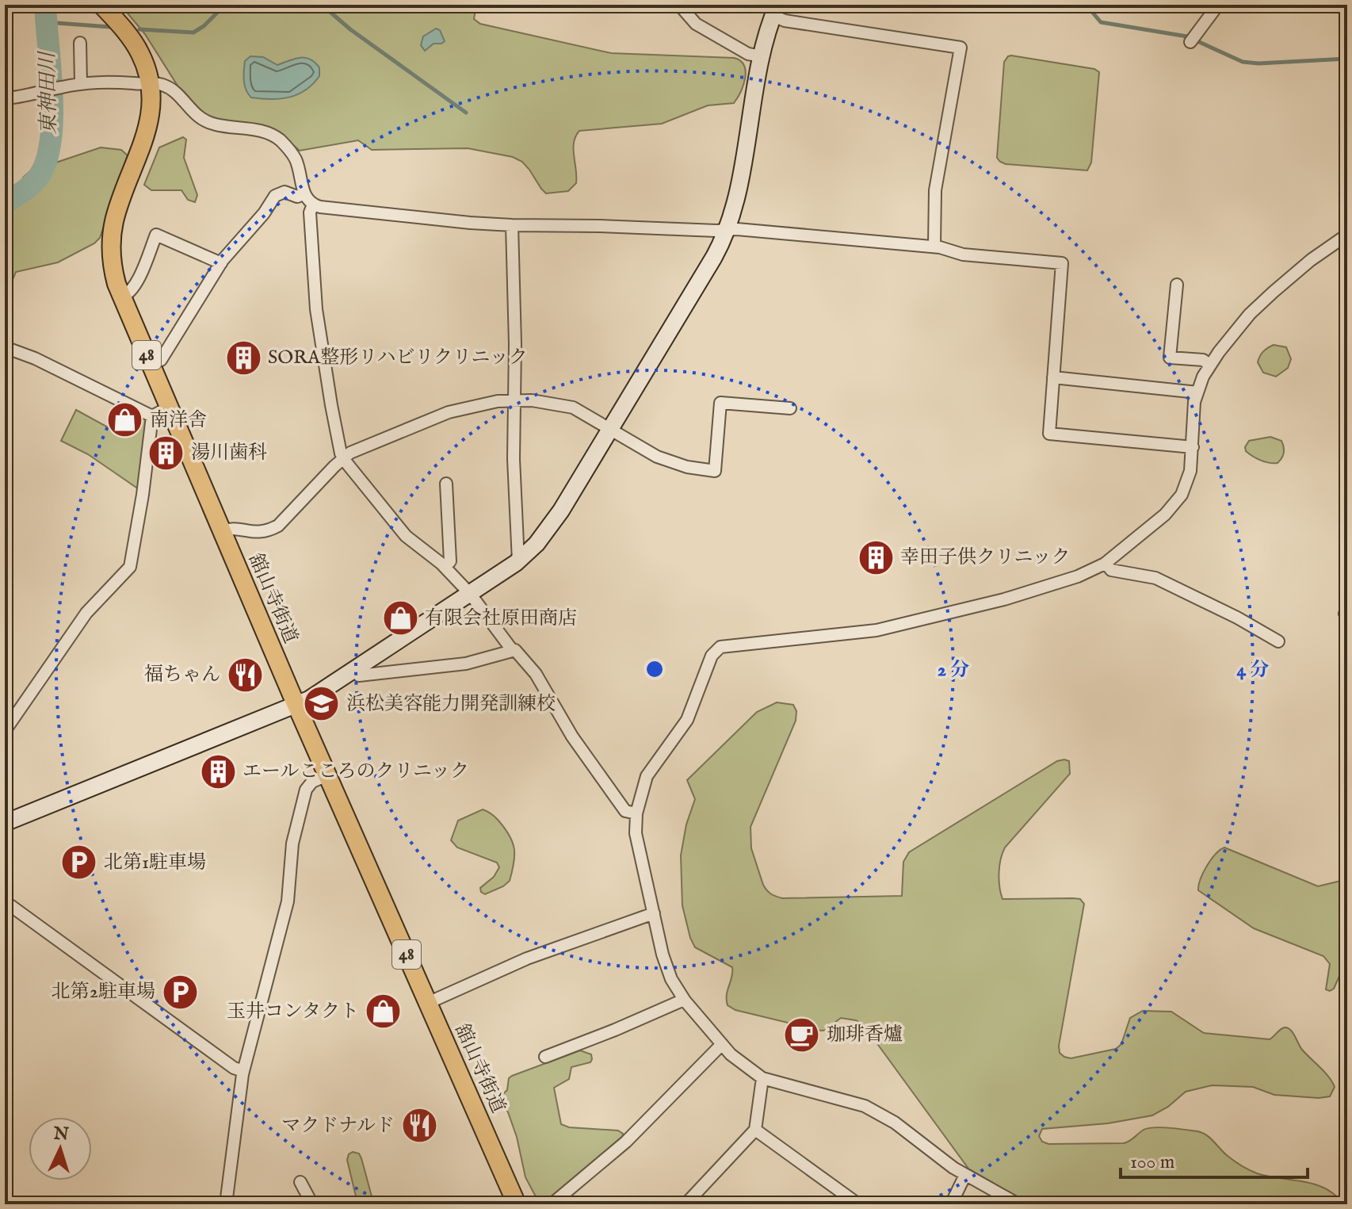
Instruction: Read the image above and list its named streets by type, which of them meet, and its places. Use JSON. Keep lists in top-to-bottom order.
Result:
{
  "streets": {
    "main road": ["48", "舘山寺街道"]
  },
  "water": ["東神田川"],
  "places": {
    "building": [
      "SORA整形リハビリクリニック",
      "湯川歯科",
      "幸田子供クリニック",
      "エールこころのクリニック"
    ],
    "shop": ["南洋舎", "有限会社原田商店", "玉井コンタクト"],
    "restaurant": ["福ちゃん", "マクドナルド"],
    "school or university": ["浜松美容能力開発訓練校"],
    "parking": ["北第1駐車場", "北第2駐車場"],
    "cafe": ["珈琲香爐"]
  },
  "scale_bar": "100 m",
  "north": "top",
  "rings": ["2 分", "4 分"]
}
